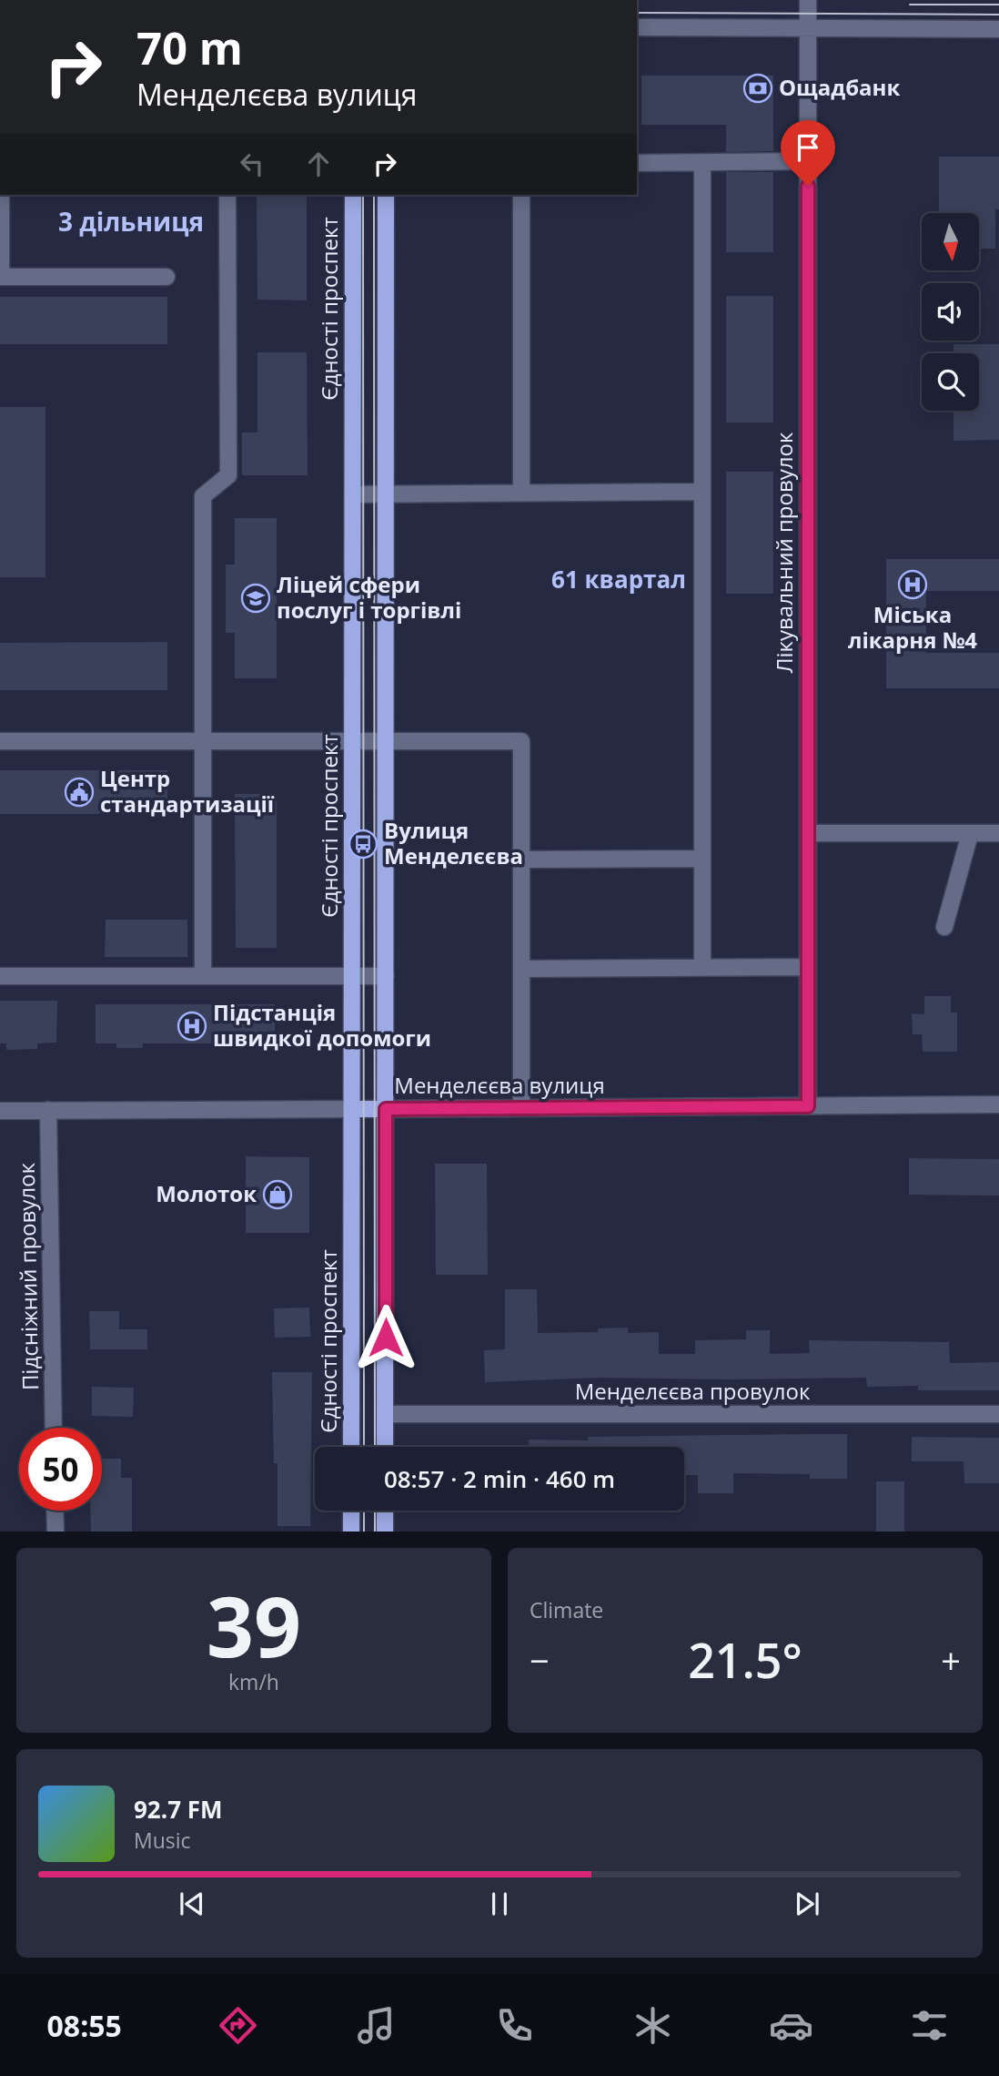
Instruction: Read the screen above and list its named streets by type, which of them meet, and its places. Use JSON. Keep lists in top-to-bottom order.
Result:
{
  "streets": {
    "main road": ["Єдності проспект", "Менделєєва вулиця"],
    "street": ["Лікувальний провулок", "Підсніжний провулок", "Менделєєва провулок"]
  },
  "crossings": [
    ["Єдності проспект", "Менделєєва вулиця"],
    ["Лікувальний провулок", "Менделєєва вулиця"],
    ["Менделєєва вулиця", "Підсніжний провулок"]
  ],
  "districts": ["3 дільниця", "61 квартал"],
  "places": {
    "bank": ["Ощадбанк"],
    "hospital": ["Міська лікарня №4", "Підстанція швидкої допомоги"],
    "school or university": ["Ліцей сфери послуг і торгівлі"],
    "public building": ["Центр стандартизації"],
    "bus stop": ["Вулиця Менделєєва"],
    "shop": ["Молоток"]
  },
  "north": "bottom",
  "page": {
    "turn": ["70 m", "Менделєєва вулиця"],
    "limit": "50",
    "trip": "08:57 · 2 min · 460 m",
    "tile": [
      ["39", "km/h"],
      "Climate"
    ],
    "heat": ["−", "21.5°", "+"],
    "song": ["92.7 FM", "Music"],
    "tabs": "08:55"
  }
}
